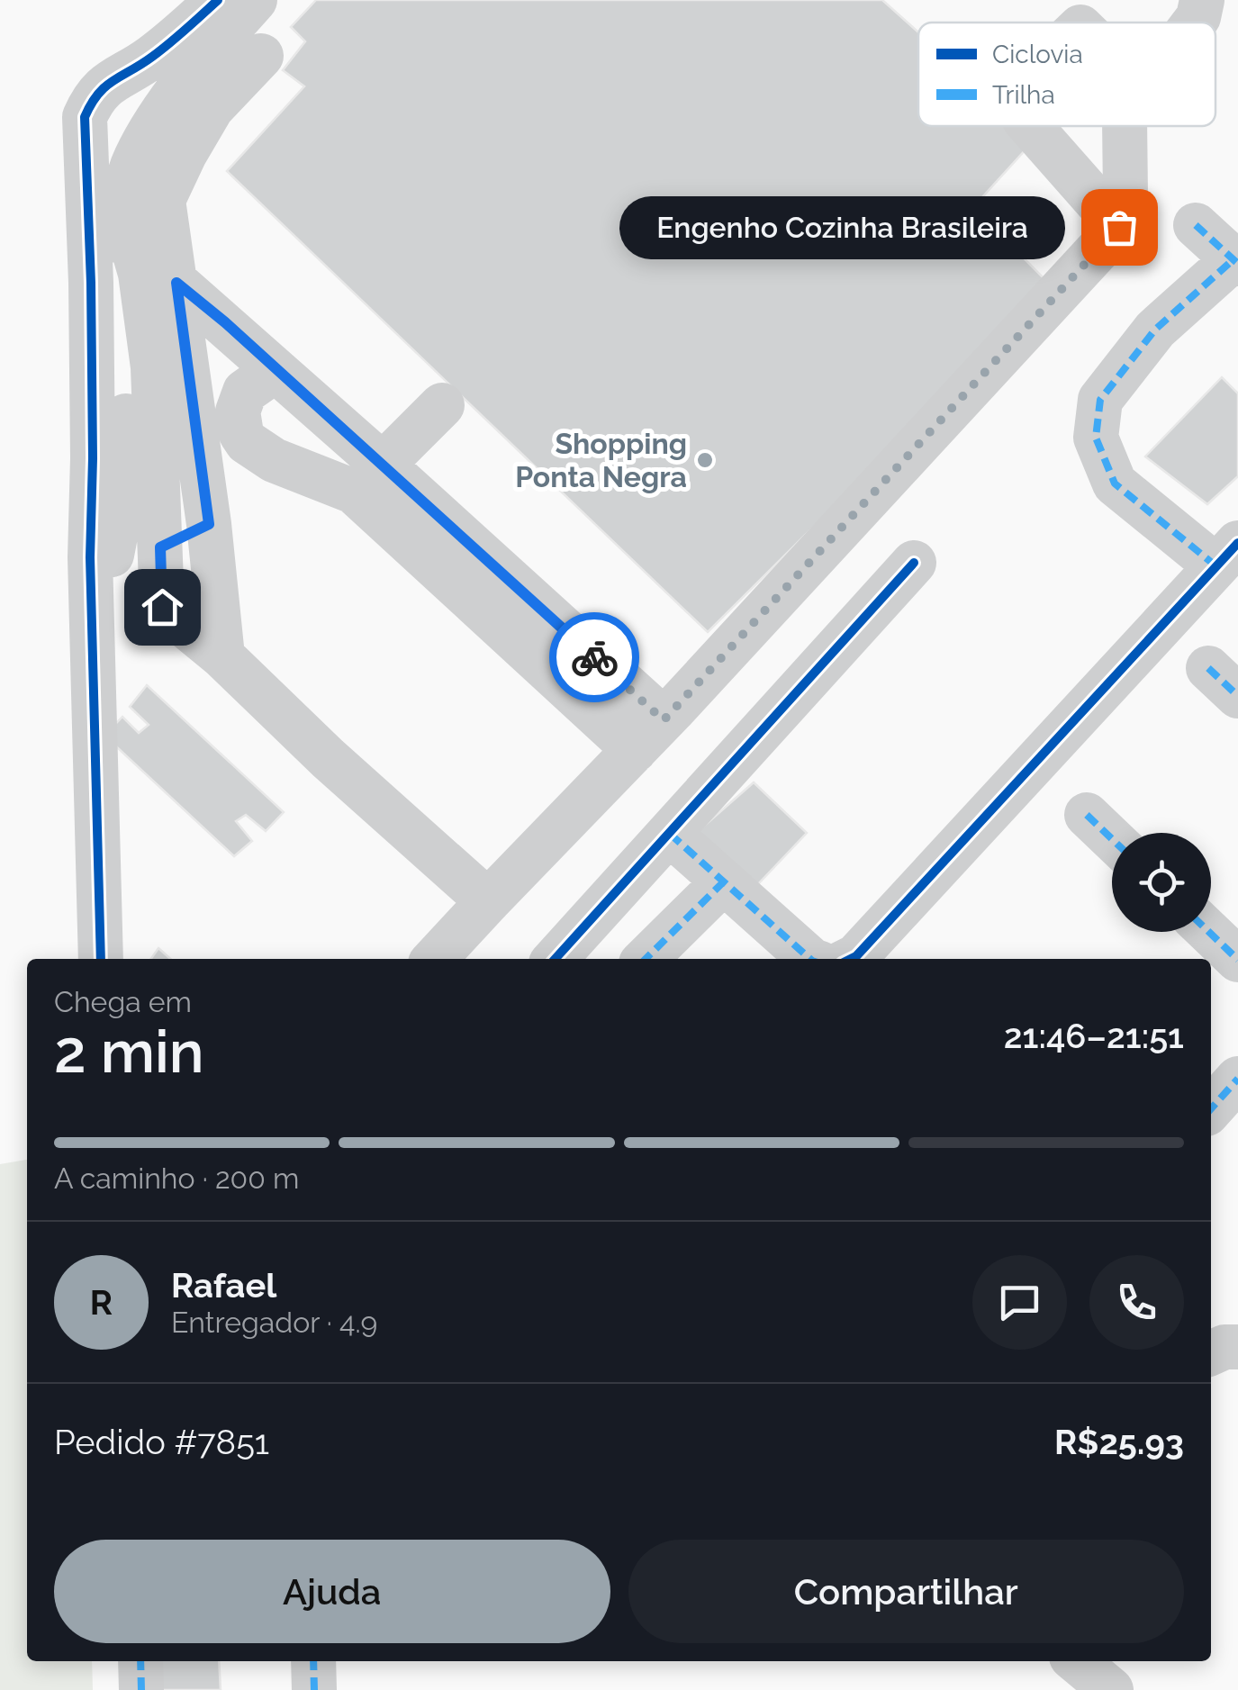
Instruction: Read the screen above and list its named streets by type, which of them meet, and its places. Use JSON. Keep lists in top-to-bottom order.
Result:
{
  "places": ["Engenho Cozinha Brasileira", "Shopping Ponta Negra"],
  "legend": ["Ciclovia", "Trilha"],
  "page": {
    "bubble": "Engenho Cozinha Brasileira",
    "heading": ["2 min", "Chega em", "21:46–21:51"],
    "panel": [
      "Rafael",
      "Entregador · 4.9",
      "Pedido #7851",
      "R$25.93"
    ],
    "bar": "A caminho · 200 m",
    "round": "R",
    "buttons": ["Ajuda", "Compartilhar"]
  }
}
